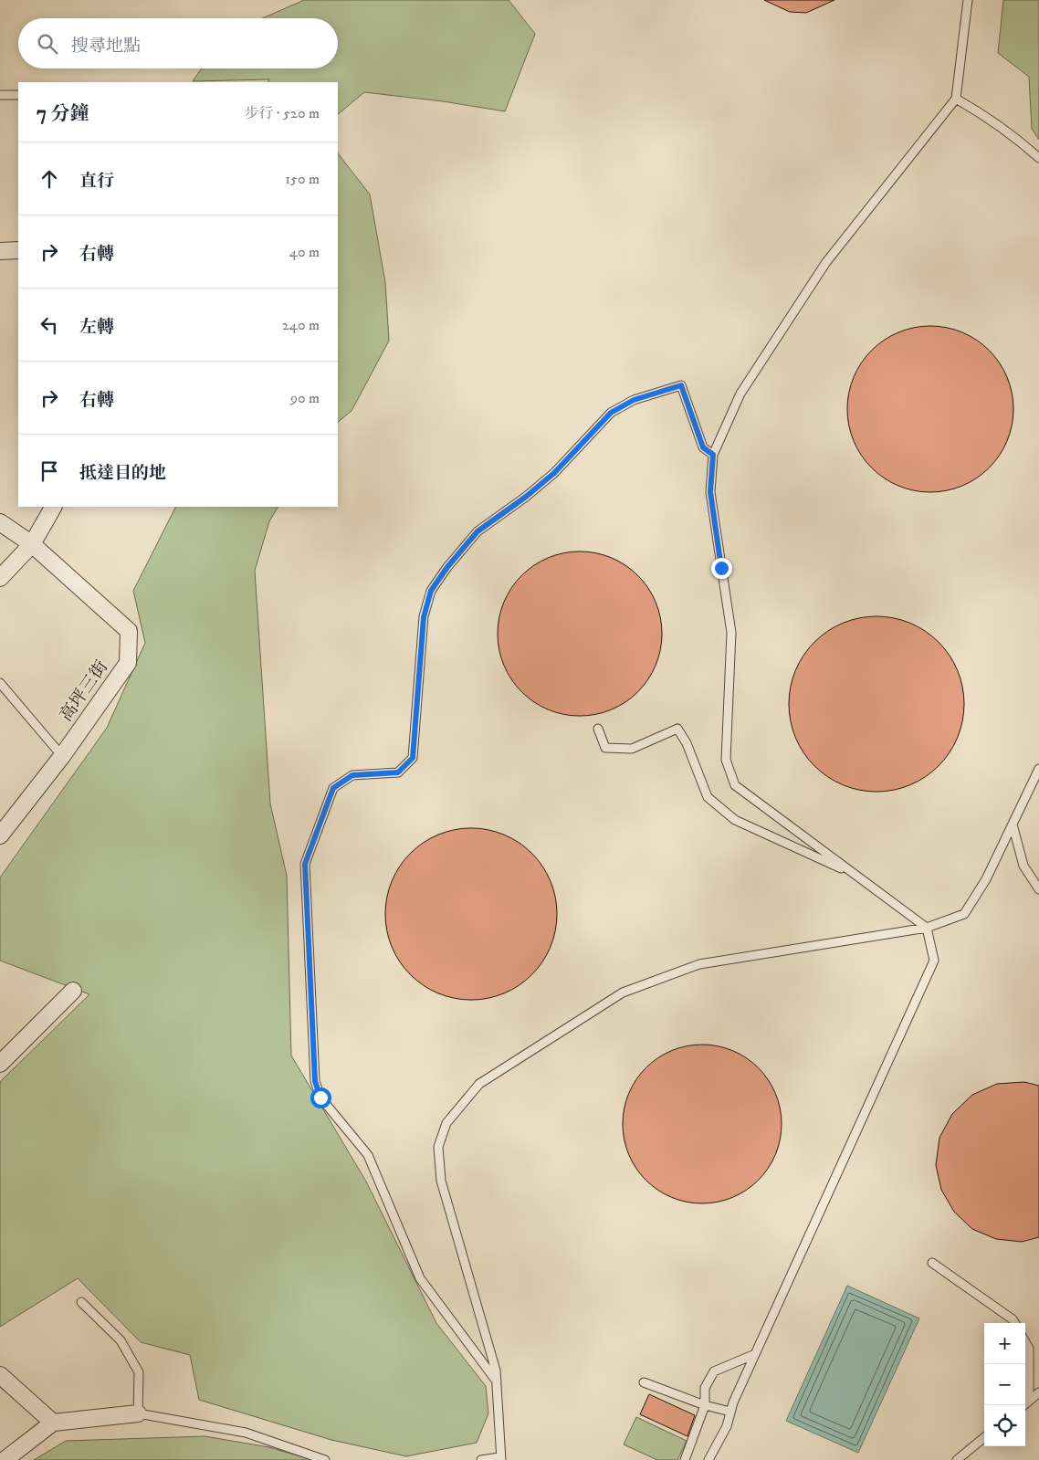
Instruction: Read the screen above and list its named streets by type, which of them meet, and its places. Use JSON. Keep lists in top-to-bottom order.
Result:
{
  "streets": {
    "street": ["高坪三街"]
  },
  "page": {
    "search": "搜尋地點",
    "heading": ["7 分鐘", "步行 · 520 m"],
    "list": [
      ["直行", "150 m"],
      ["右轉", "40 m"],
      ["左轉", "240 m"],
      ["右轉", "90 m"],
      "抵達目的地"
    ],
    "map_buttons": ["+", "−"]
  }
}
